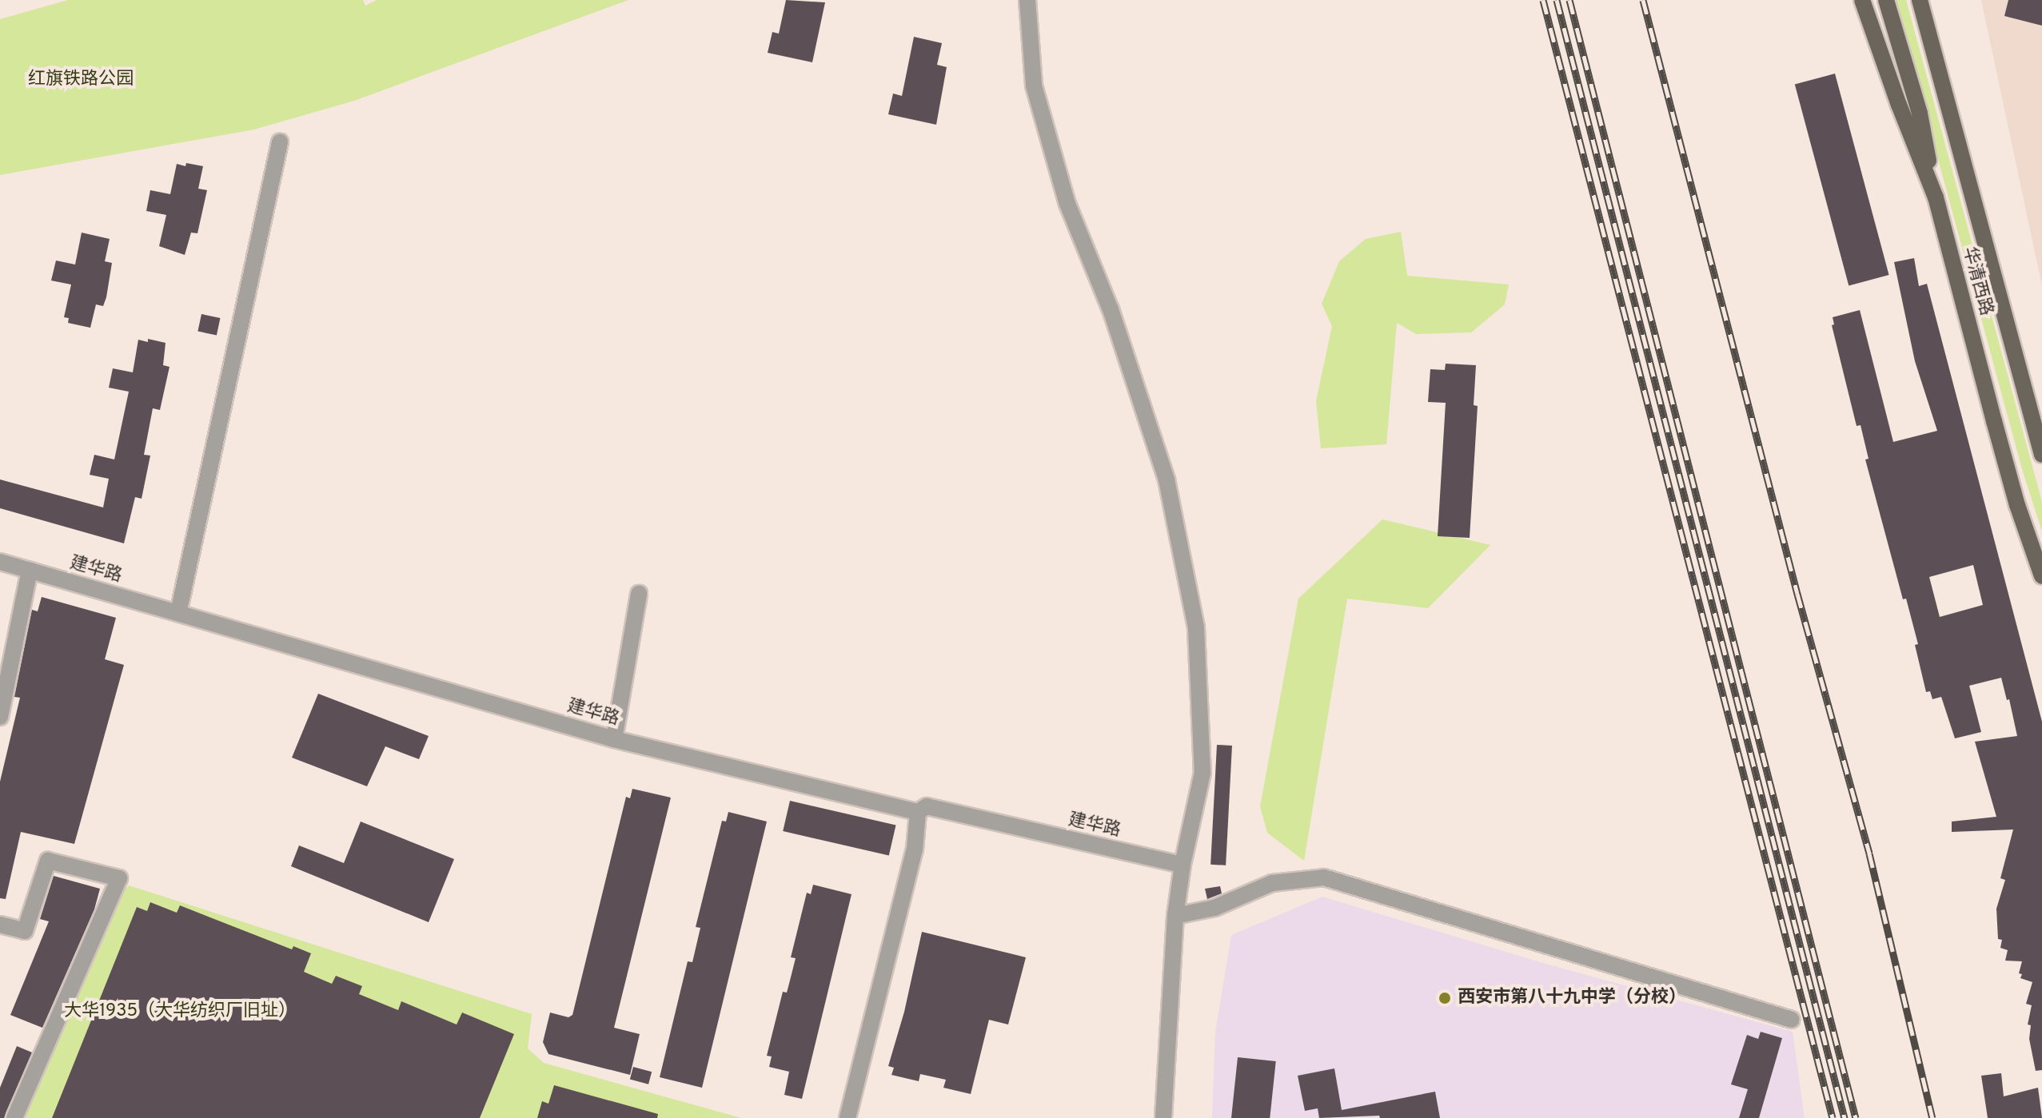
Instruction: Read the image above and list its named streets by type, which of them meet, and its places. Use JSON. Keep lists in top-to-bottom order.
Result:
{
  "streets": {
    "main road": ["华清西路"],
    "street": ["建华路"]
  },
  "parks": ["红旗铁路公园", "大华1935（大华纺织厂旧址）"],
  "places": ["西安市第八十九中学（分校）"]
}
